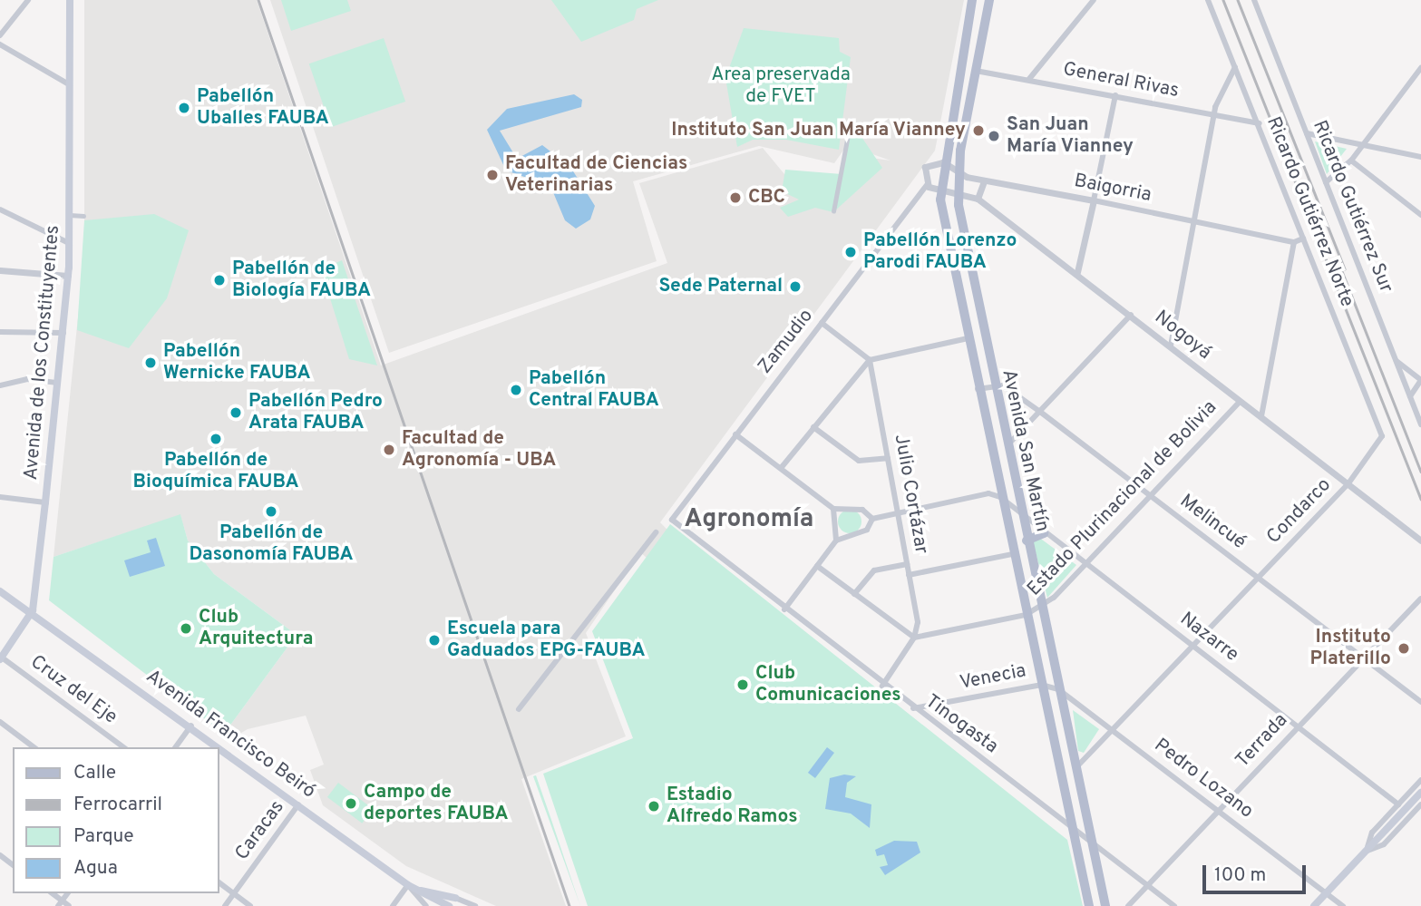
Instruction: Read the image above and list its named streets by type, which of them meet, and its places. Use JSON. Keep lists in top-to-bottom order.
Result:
{
  "streets": {
    "main road": ["Avenida de los Constituyentes", "Avenida San Martín", "Avenida Francisco Beiró"],
    "street": [
      "General Rivas",
      "Baigorria",
      "Ricardo Gutiérrez Sur",
      "Ricardo Gutiérrez Norte",
      "Nogoyá",
      "Zamudio",
      "Julio Cortázar",
      "Estado Plurinacional de Bolivia",
      "Condarco",
      "Melincué",
      "Nazarre",
      "Venecia",
      "Cruz del Eje",
      "Tinogasta",
      "Terrada",
      "Pedro Lozano",
      "Caracas"
    ]
  },
  "crossings": [
    ["General Rivas", "Ricardo Gutiérrez Norte"],
    ["General Rivas", "Avenida San Martín"],
    ["Baigorria", "Avenida San Martín"],
    ["Ricardo Gutiérrez Norte", "Condarco"],
    ["Nogoyá", "Zamudio"],
    ["Nogoyá", "Avenida San Martín"],
    ["Nogoyá", "Estado Plurinacional de Bolivia"],
    ["Nogoyá", "Condarco"],
    ["Zamudio", "Tinogasta"],
    ["Avenida de los Constituyentes", "Cruz del Eje"],
    ["Avenida de los Constituyentes", "Avenida Francisco Beiró"],
    ["Avenida San Martín", "Estado Plurinacional de Bolivia"],
    ["Avenida San Martín", "Condarco"],
    ["Avenida San Martín", "Melincué"],
    ["Avenida San Martín", "Nazarre"],
    ["Avenida San Martín", "Venecia"],
    ["Avenida San Martín", "Tinogasta"],
    ["Avenida San Martín", "Pedro Lozano"],
    ["Julio Cortázar", "Estado Plurinacional de Bolivia"],
    ["Estado Plurinacional de Bolivia", "Melincué"],
    ["Estado Plurinacional de Bolivia", "Nazarre"],
    ["Condarco", "Melincué"],
    ["Condarco", "Nazarre"],
    ["Condarco", "Pedro Lozano"],
    ["Melincué", "Terrada"],
    ["Nazarre", "Terrada"],
    ["Venecia", "Tinogasta"],
    ["Venecia", "Pedro Lozano"],
    ["Tinogasta", "Terrada"],
    ["Avenida Francisco Beiró", "Caracas"],
    ["Terrada", "Pedro Lozano"]
  ],
  "districts": ["Agronomía"],
  "parks": ["Area preservada de FVET"],
  "places": [
    "Pabellón Uballes FAUBA",
    "Instituto San Juan María Vianney",
    "San Juan María Vianney",
    "Facultad de Ciencias Veterinarias",
    "CBC",
    "Pabellón Lorenzo Parodi FAUBA",
    "Pabellón de Biología FAUBA",
    "Sede Paternal",
    "Pabellón Wernicke FAUBA",
    "Pabellón Central FAUBA",
    "Pabellón Pedro Arata FAUBA",
    "Pabellón de Bioquímica FAUBA",
    "Facultad de Agronomía - UBA",
    "Pabellón de Dasonomía FAUBA",
    "Club Arquitectura",
    "Escuela para Gaduados EPG-FAUBA",
    "Instituto Platerillo",
    "Club Comunicaciones",
    "Campo de deportes FAUBA",
    "Estadio Alfredo Ramos"
  ],
  "legend": [
    "Calle",
    "Ferrocarril",
    "Parque",
    "Agua"
  ],
  "scale_bar": "100 m"
}
